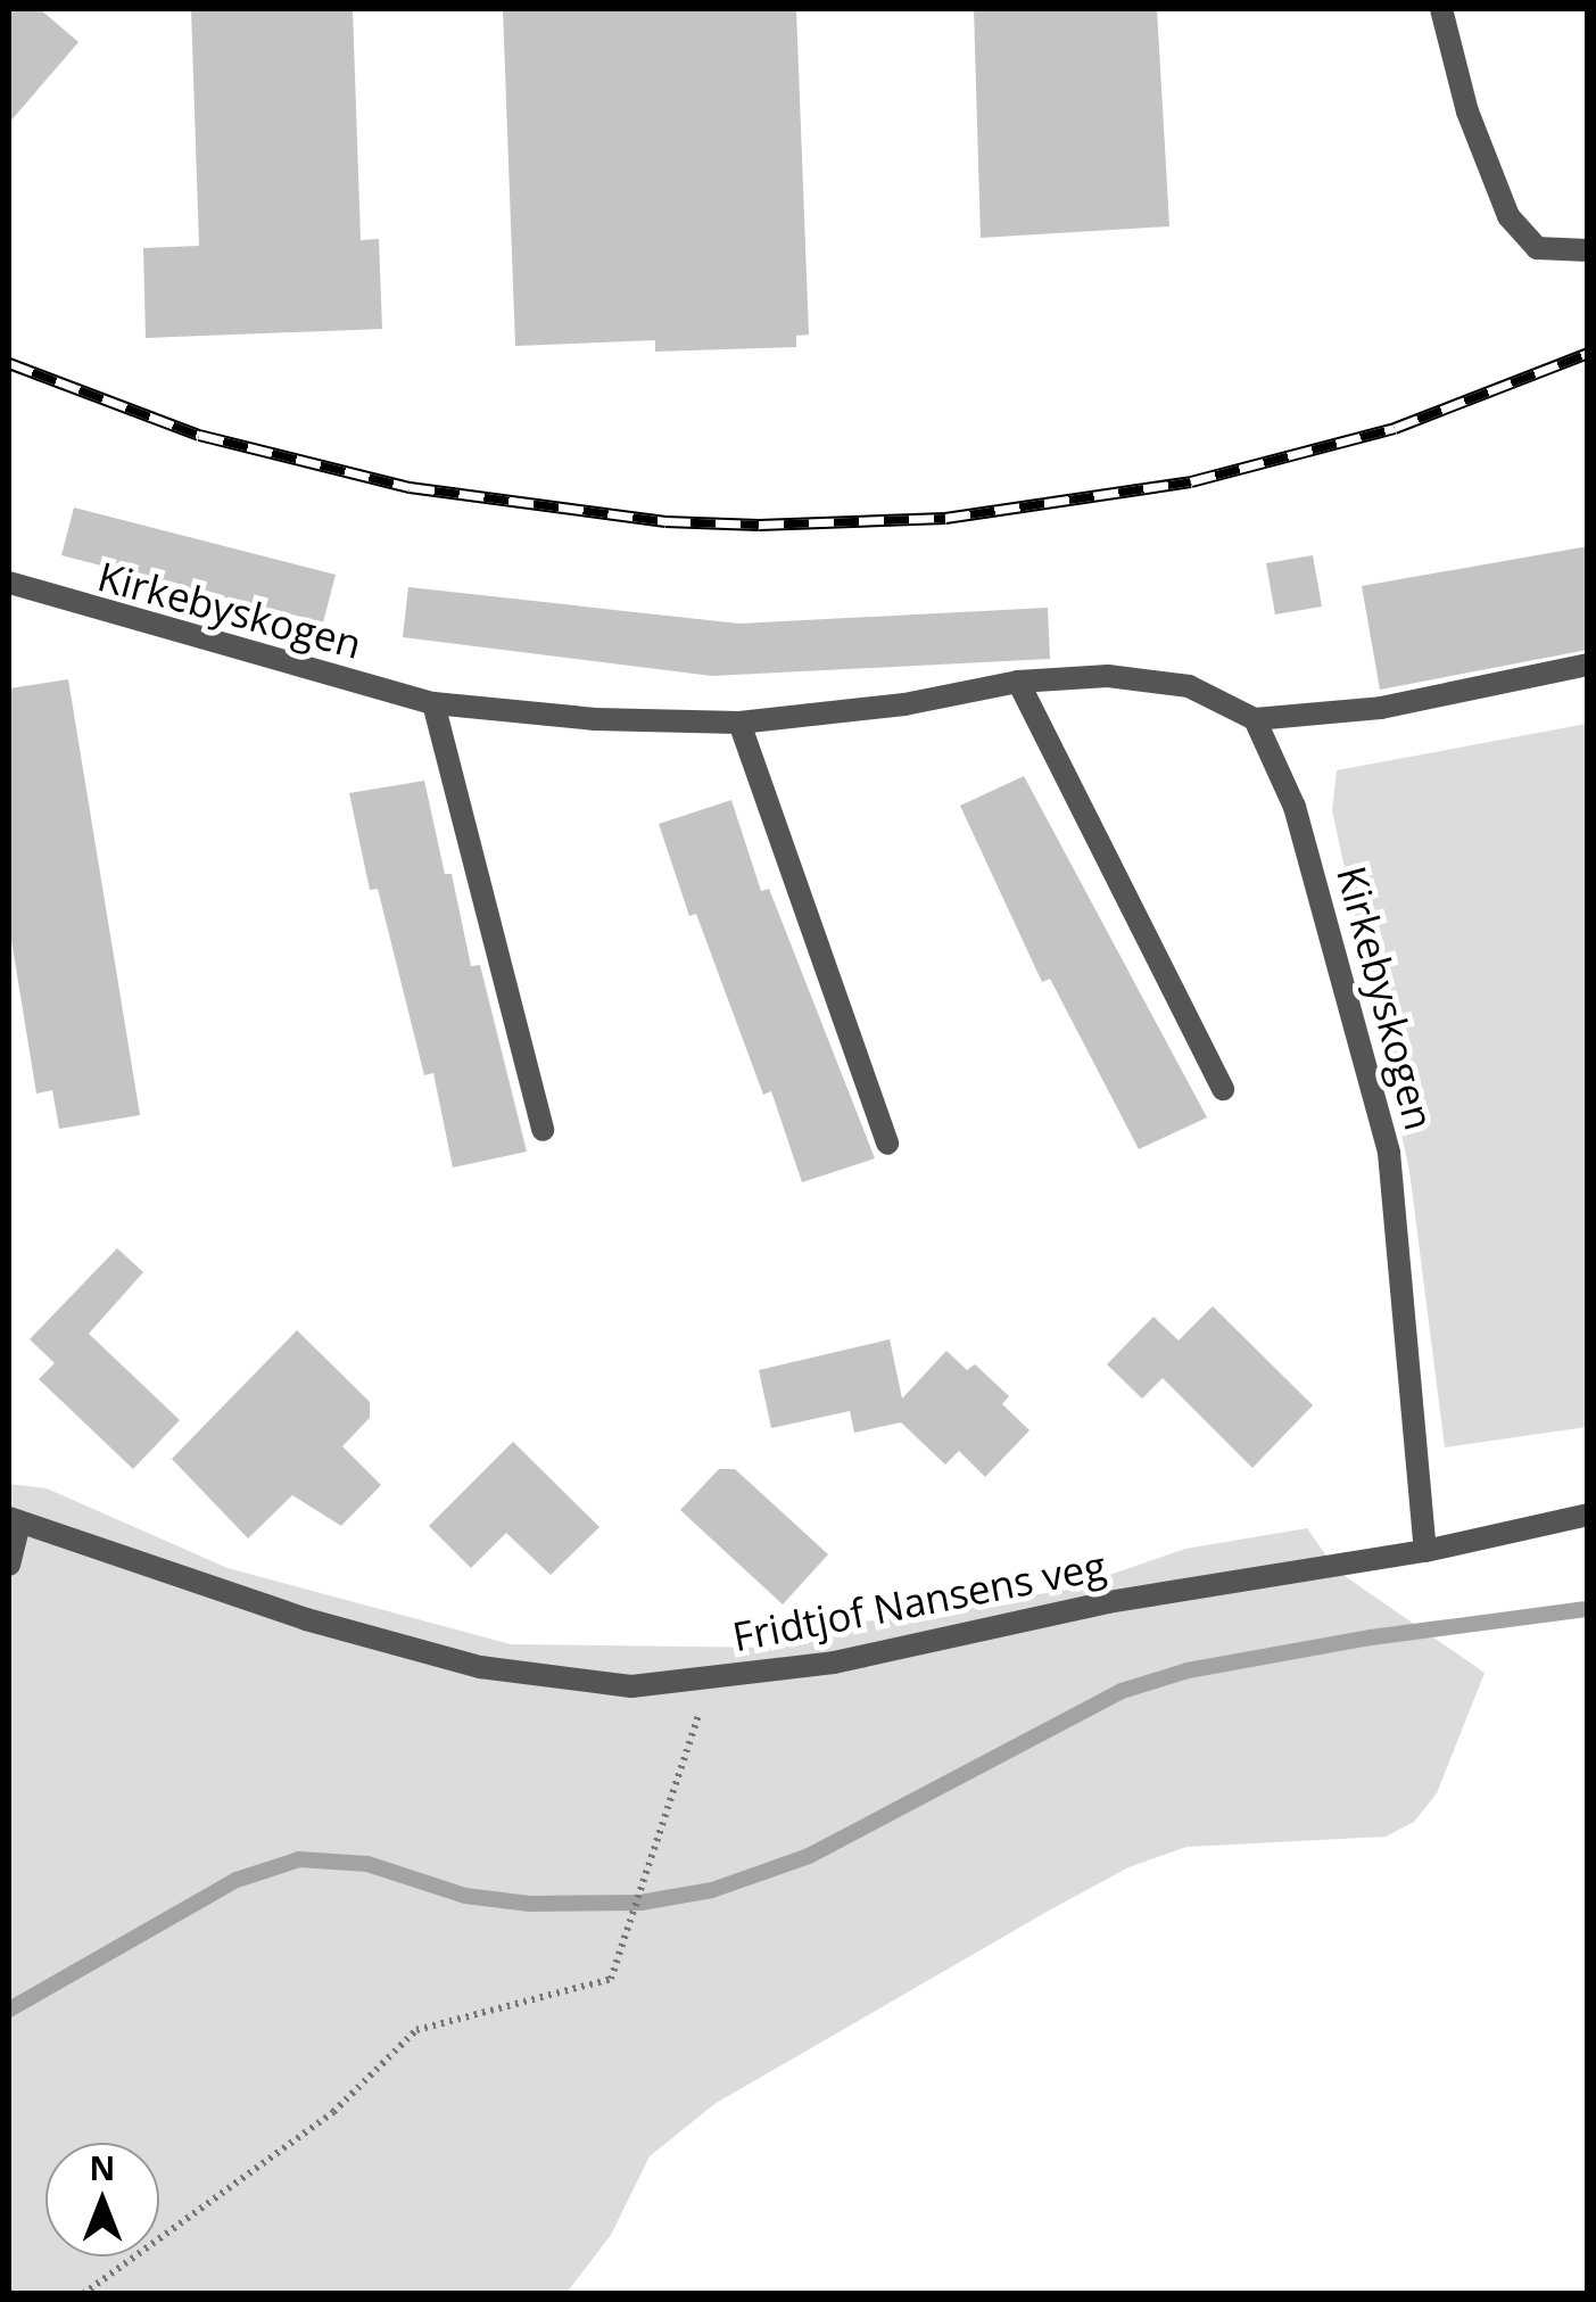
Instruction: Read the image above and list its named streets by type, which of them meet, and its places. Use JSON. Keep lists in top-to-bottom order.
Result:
{
  "streets": {
    "street": ["Kirkebyskogen", "Fridtjof Nansens veg"]
  },
  "crossings": [
    ["Kirkebyskogen", "Fridtjof Nansens veg"]
  ],
  "north": "top"
}
